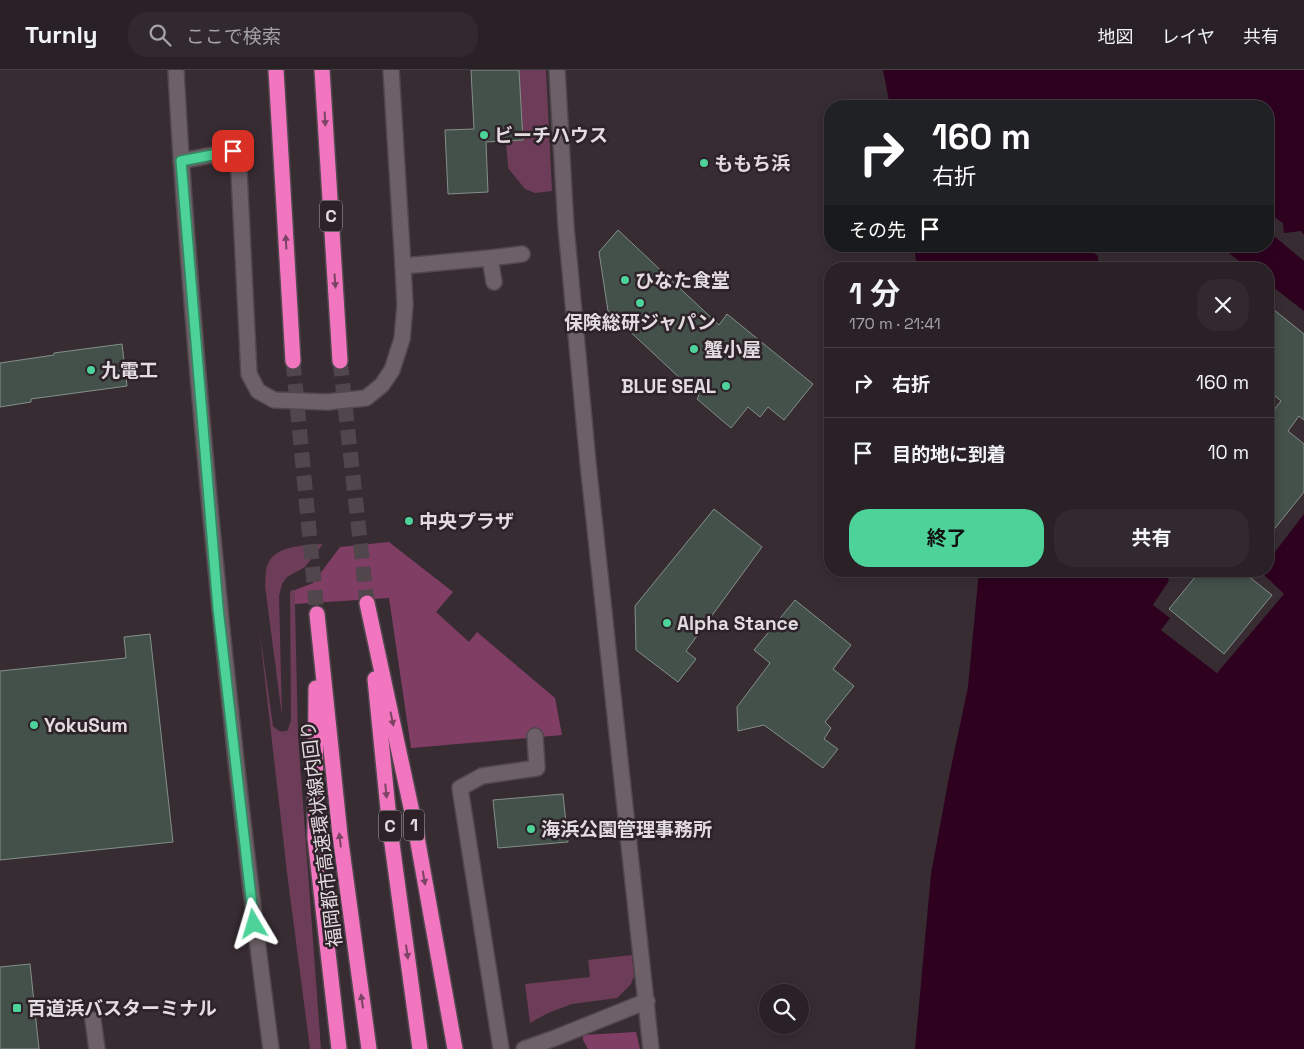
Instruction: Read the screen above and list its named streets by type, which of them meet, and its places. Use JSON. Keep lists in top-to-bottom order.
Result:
{
  "streets": {
    "highway": ["C", "1", "福岡都市高速環状線内回り"]
  },
  "crossings": [
    ["C", "1"]
  ],
  "places": {
    "other": [
      "ビーチハウス",
      "ももち浜",
      "ひなた食堂",
      "保険総研ジャパン",
      "蟹小屋",
      "九電工",
      "BLUE SEAL",
      "中央プラザ",
      "Alpha Stance",
      "YokuSum",
      "海浜公園管理事務所"
    ],
    "transit": ["百道浜バスターミナル"]
  },
  "page": {
    "header": "Turnly",
    "search": "ここで検索",
    "nav": ["地図", "レイヤ", "共有"],
    "turn": ["160 m", "右折"],
    "then": "その先",
    "heading": ["1 分", "170 m · 21:41"],
    "list": [
      {
        "name": "右折",
        "value": "160 m"
      },
      {
        "name": "目的地に到着",
        "value": "10 m"
      }
    ],
    "buttons": ["終了", "共有"]
  }
}
